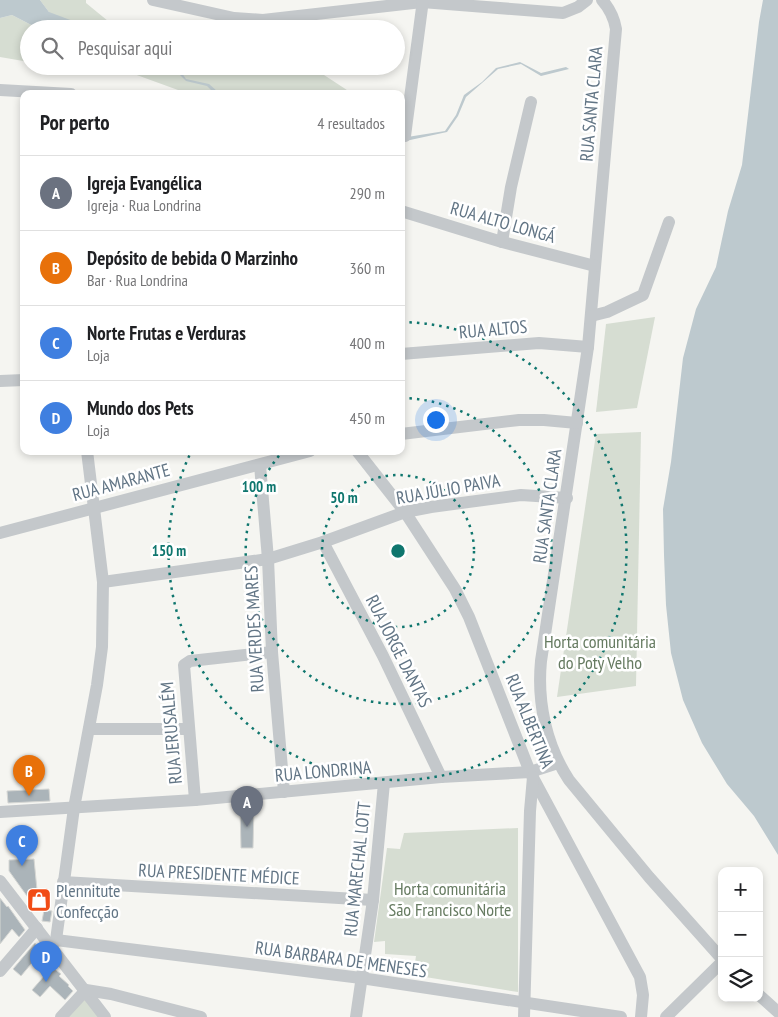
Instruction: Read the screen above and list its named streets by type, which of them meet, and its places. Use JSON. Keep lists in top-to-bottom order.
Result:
{
  "streets": {
    "street": [
      "RUA SANTA CLARA",
      "RUA ALTO LONGÁ",
      "RUA ALTOS",
      "RUA AMARANTE",
      "RUA JÚLIO PAIVA",
      "RUA VERDES MARES",
      "RUA JORGE DANTAS",
      "RUA ALBERTINA",
      "RUA JERUSALÉM",
      "RUA LONDRINA",
      "RUA MARECHAL LOTT",
      "RUA PRESIDENTE MÉDICE",
      "RUA BARBARA DE MENESES"
    ]
  },
  "crossings": [
    ["RUA SANTA CLARA", "RUA ALTO LONGÁ"],
    ["RUA SANTA CLARA", "RUA ALTOS"],
    ["RUA SANTA CLARA", "RUA JÚLIO PAIVA"],
    ["RUA SANTA CLARA", "RUA LONDRINA"],
    ["RUA AMARANTE", "RUA VERDES MARES"],
    ["RUA JÚLIO PAIVA", "RUA VERDES MARES"],
    ["RUA JÚLIO PAIVA", "RUA JORGE DANTAS"],
    ["RUA JÚLIO PAIVA", "RUA ALBERTINA"],
    ["RUA VERDES MARES", "RUA JERUSALÉM"],
    ["RUA VERDES MARES", "RUA LONDRINA"],
    ["RUA JORGE DANTAS", "RUA LONDRINA"],
    ["RUA ALBERTINA", "RUA LONDRINA"],
    ["RUA JERUSALÉM", "RUA LONDRINA"],
    ["RUA LONDRINA", "RUA MARECHAL LOTT"],
    ["RUA MARECHAL LOTT", "RUA PRESIDENTE MÉDICE"],
    ["RUA MARECHAL LOTT", "RUA BARBARA DE MENESES"]
  ],
  "parks": ["Horta comunitária do Poty Velho", "Horta comunitária São Francisco Norte"],
  "places": {
    "shop": ["Plennitute Confecção"]
  },
  "page": {
    "search": "Pesquisar aqui",
    "heading": ["Por perto", "4 resultados"],
    "list": [
      {
        "mark": "A",
        "name": "Igreja Evangélica",
        "note": "Igreja · Rua Londrina",
        "value": "290 m"
      },
      {
        "mark": "B",
        "name": "Depósito de bebida O Marzinho",
        "note": "Bar · Rua Londrina",
        "value": "360 m"
      },
      {
        "mark": "C",
        "name": "Norte Frutas e Verduras",
        "note": "Loja",
        "value": "400 m"
      },
      {
        "mark": "D",
        "name": "Mundo dos Pets",
        "note": "Loja",
        "value": "450 m"
      }
    ],
    "pins": [
      "B",
      "A",
      "C",
      "D"
    ],
    "map_buttons": ["+", "−"]
  },
  "rings": ["100 m", "50 m", "150 m"]
}
